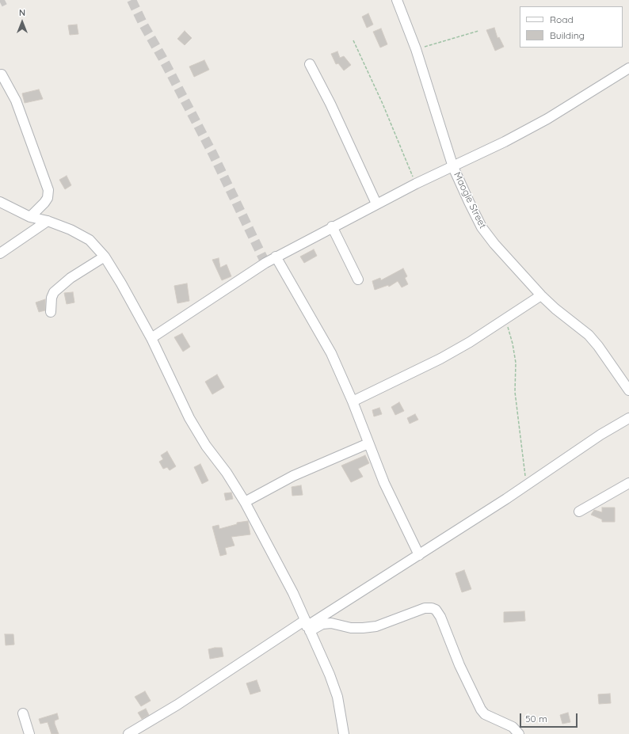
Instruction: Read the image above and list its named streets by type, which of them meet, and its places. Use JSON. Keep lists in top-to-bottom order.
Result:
{
  "streets": {
    "street": ["Maogle Street"]
  },
  "legend": ["Road", "Building"],
  "scale_bar": "50 m",
  "north": "top"
}
